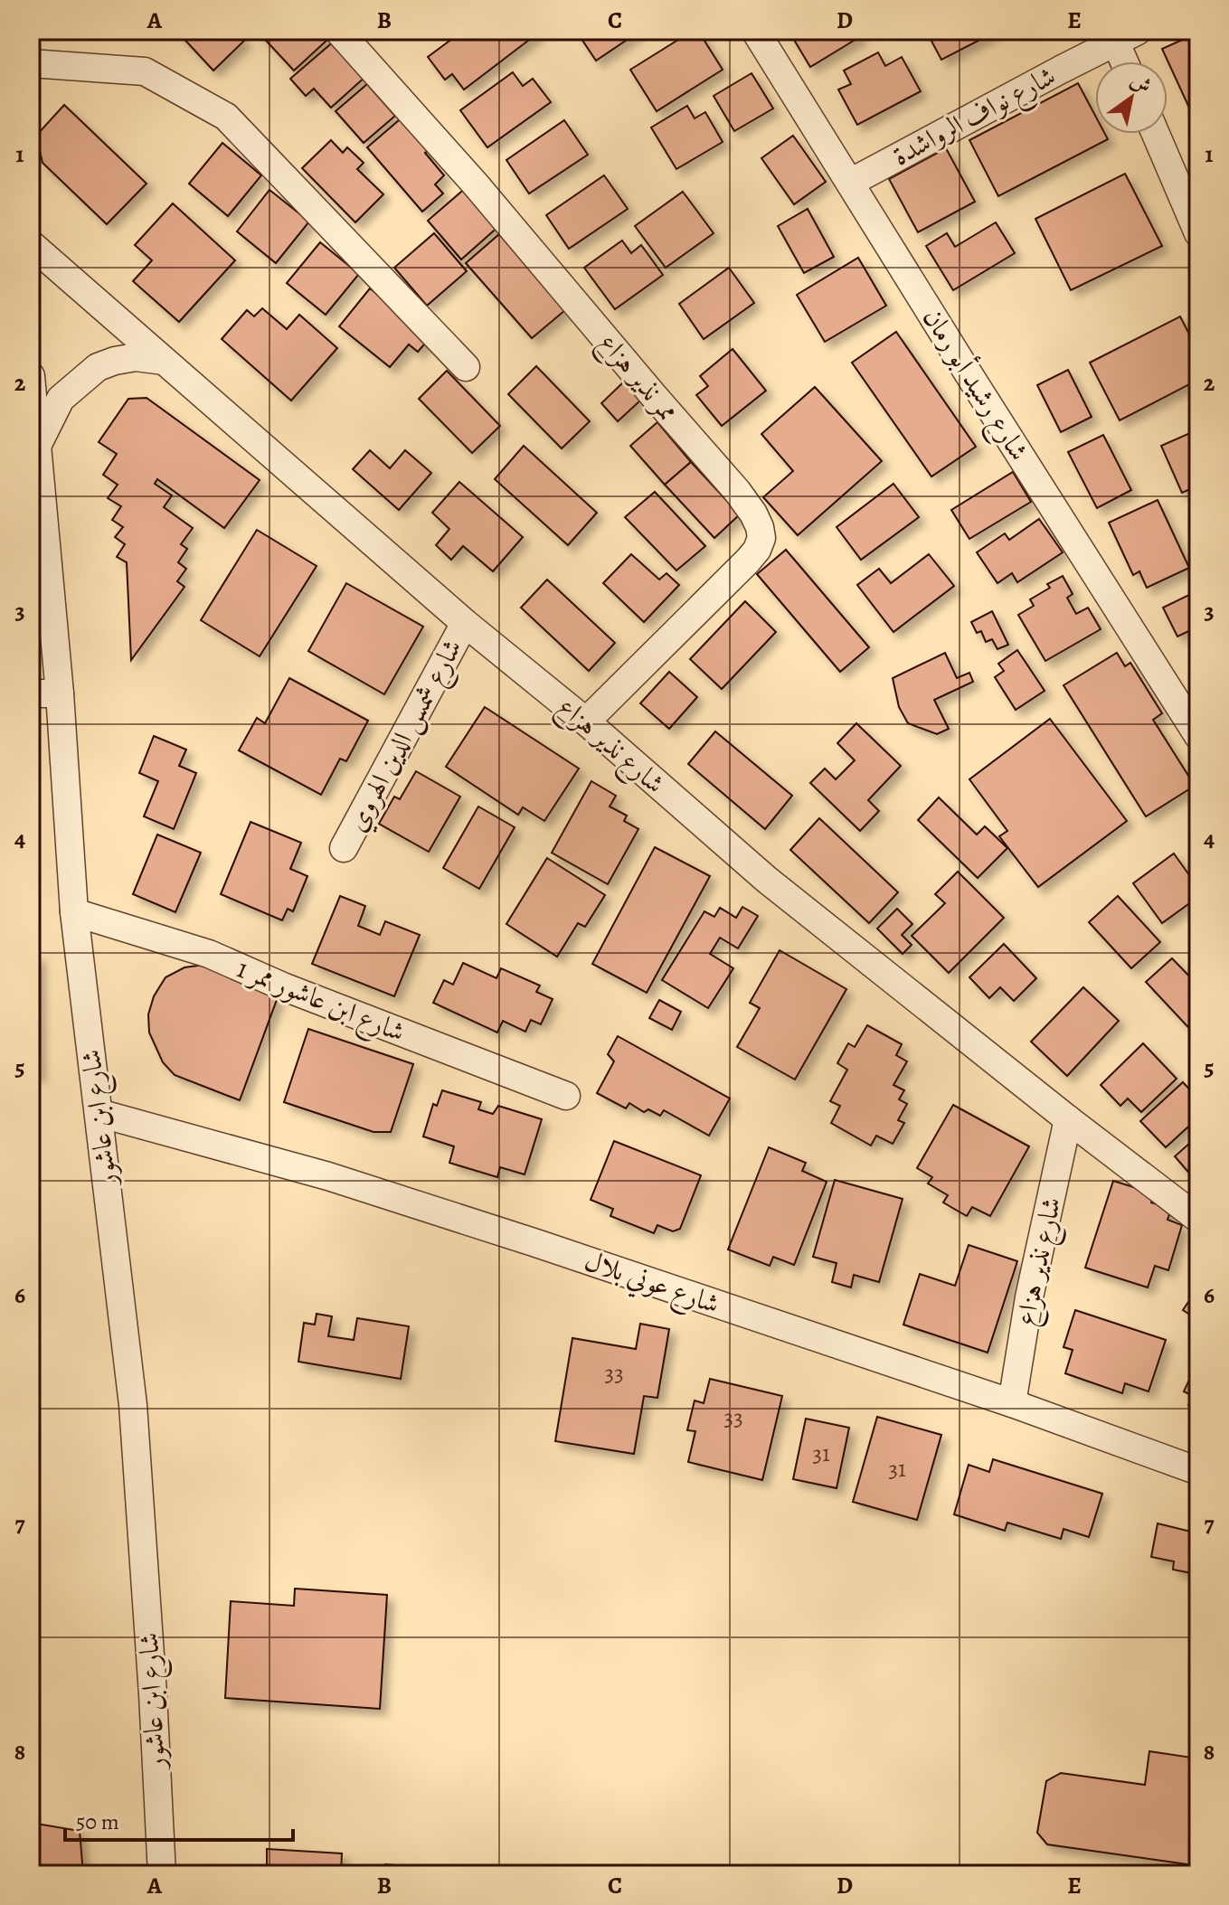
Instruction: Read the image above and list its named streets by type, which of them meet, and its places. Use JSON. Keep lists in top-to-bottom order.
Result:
{
  "streets": {
    "street": [
      "شارع نواف الرواشدة",
      "ممر نذير هزاع",
      "شارع رشيد أبو رمان",
      "شارع شمس الدين الهروي",
      "شارع نذير هزاع",
      "شارع ابن عاشور ممر 1",
      "شارع ابن عاشور",
      "شارع عوني بلال"
    ]
  },
  "crossings": [
    ["شارع نواف الرواشدة", "شارع رشيد أبو رمان"],
    ["ممر نذير هزاع", "شارع نذير هزاع"],
    ["شارع شمس الدين الهروي", "شارع نذير هزاع"],
    ["شارع نذير هزاع", "شارع عوني بلال"],
    ["شارع ابن عاشور ممر 1", "شارع ابن عاشور"],
    ["شارع ابن عاشور", "شارع عوني بلال"]
  ],
  "house_numbers": [
    "33",
    "33",
    "31",
    "31"
  ],
  "scale_bar": "50 m",
  "north": "top right",
  "grid": {
    "columns": [
      "A",
      "B",
      "C",
      "D",
      "E"
    ],
    "rows": [
      "1",
      "2",
      "3",
      "4",
      "5",
      "6",
      "7",
      "8"
    ]
  }
}
